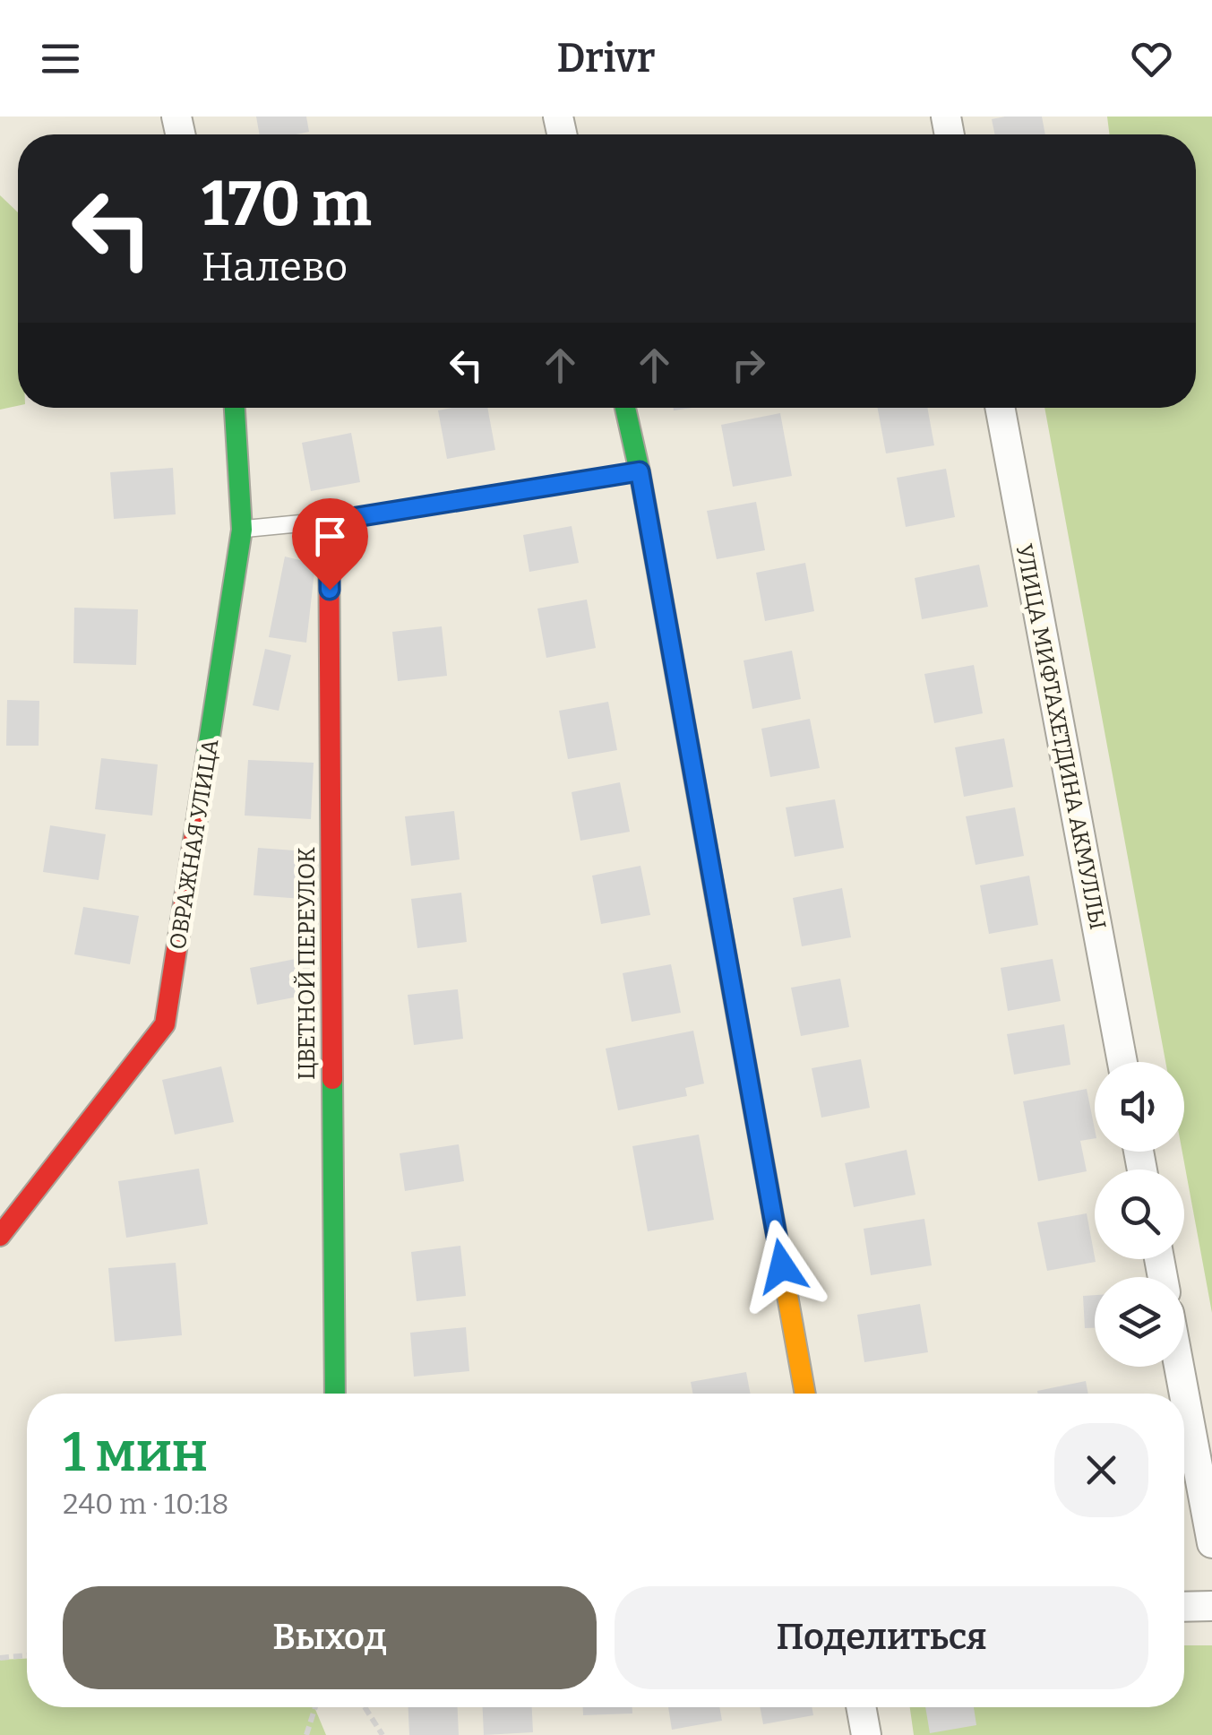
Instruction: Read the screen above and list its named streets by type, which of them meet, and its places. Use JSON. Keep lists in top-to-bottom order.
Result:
{
  "streets": {
    "street": ["УЛИЦА МИФТАХЕТДИНА АКМУЛЛЫ", "ОВРАЖНАЯ УЛИЦА", "ЦВЕТНОЙ ПЕРЕУЛОК"]
  },
  "page": {
    "header": "Drivr",
    "turn": ["170 m", "Налево"],
    "heading": ["1 мин", "240 m · 10:18"],
    "buttons": ["Выход", "Поделиться"]
  }
}
